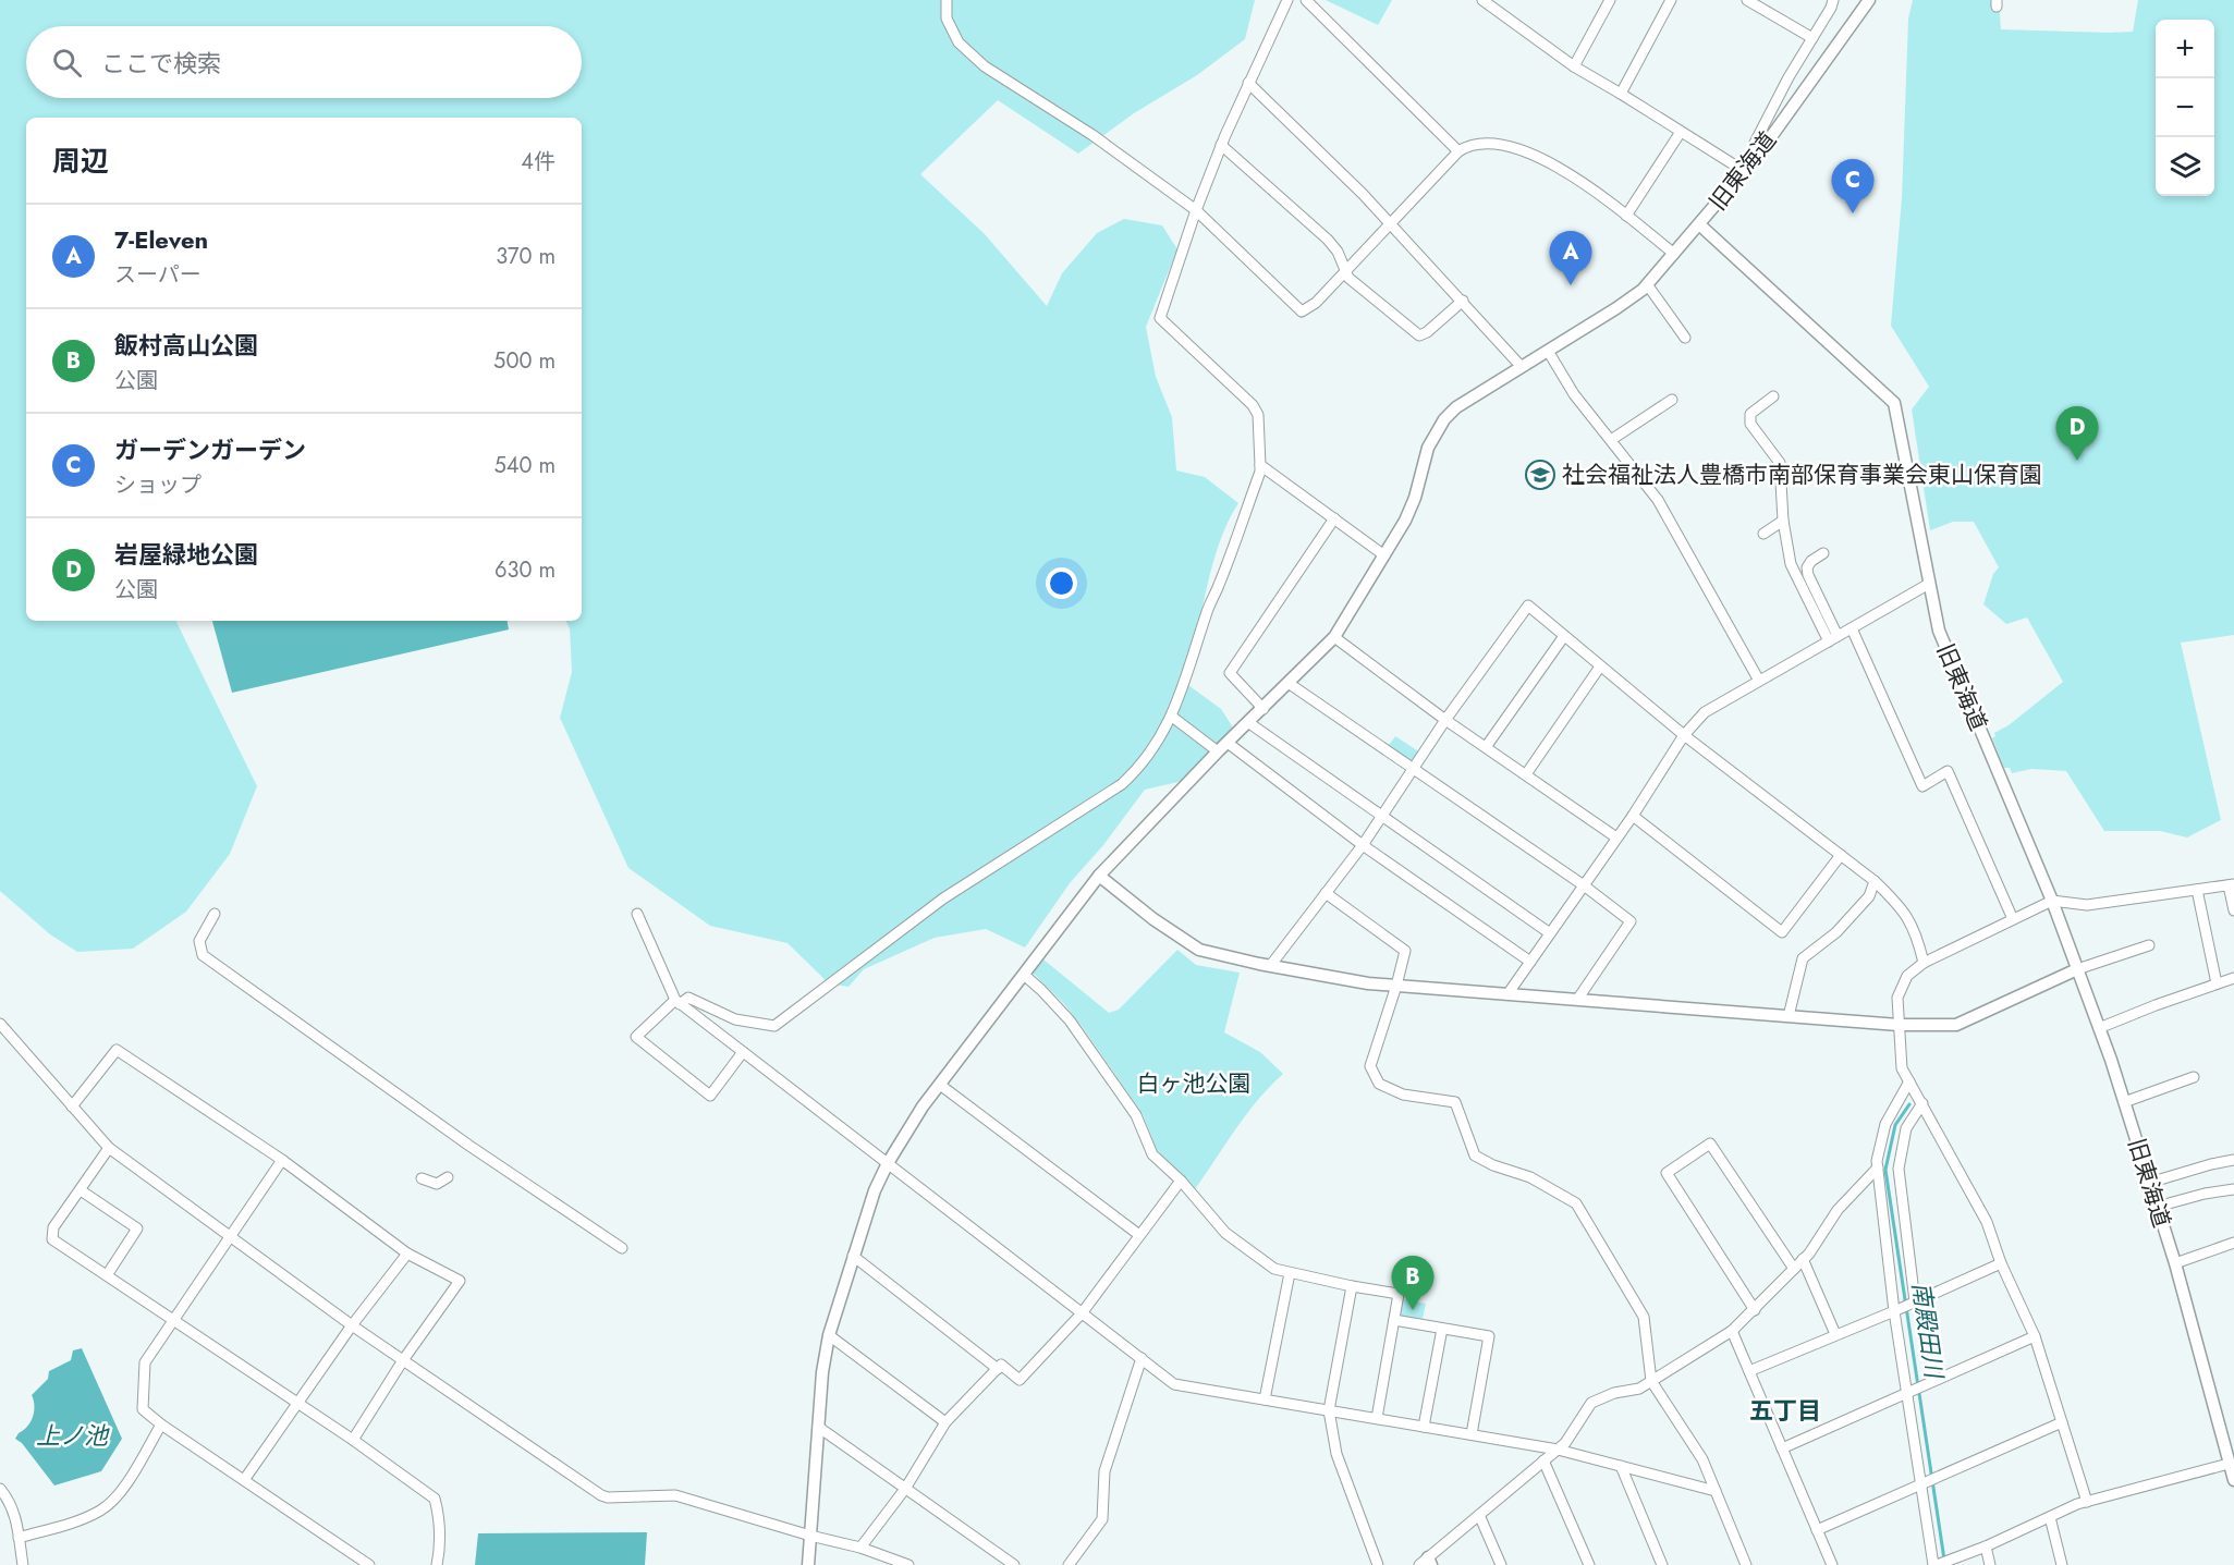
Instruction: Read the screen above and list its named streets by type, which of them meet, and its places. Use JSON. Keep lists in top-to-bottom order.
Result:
{
  "streets": {
    "street": ["旧東海道"]
  },
  "districts": ["五丁目"],
  "water": ["南殿田川", "上ノ池"],
  "parks": ["白ヶ池公園"],
  "places": {
    "school or university": ["社会福祉法人豊橋市南部保育事業会東山保育園"]
  },
  "page": {
    "map_buttons": ["+", "−"],
    "search": "ここで検索",
    "heading": ["周辺", "4件"],
    "pins": [
      "C",
      "A",
      "D",
      "B"
    ],
    "list": [
      {
        "mark": "A",
        "name": "7-Eleven",
        "note": "スーパー",
        "value": "370 m"
      },
      {
        "mark": "B",
        "name": "飯村高山公園",
        "note": "公園",
        "value": "500 m"
      },
      {
        "mark": "C",
        "name": "ガーデンガーデン",
        "note": "ショップ",
        "value": "540 m"
      },
      {
        "mark": "D",
        "name": "岩屋緑地公園",
        "note": "公園",
        "value": "630 m"
      }
    ]
  }
}
